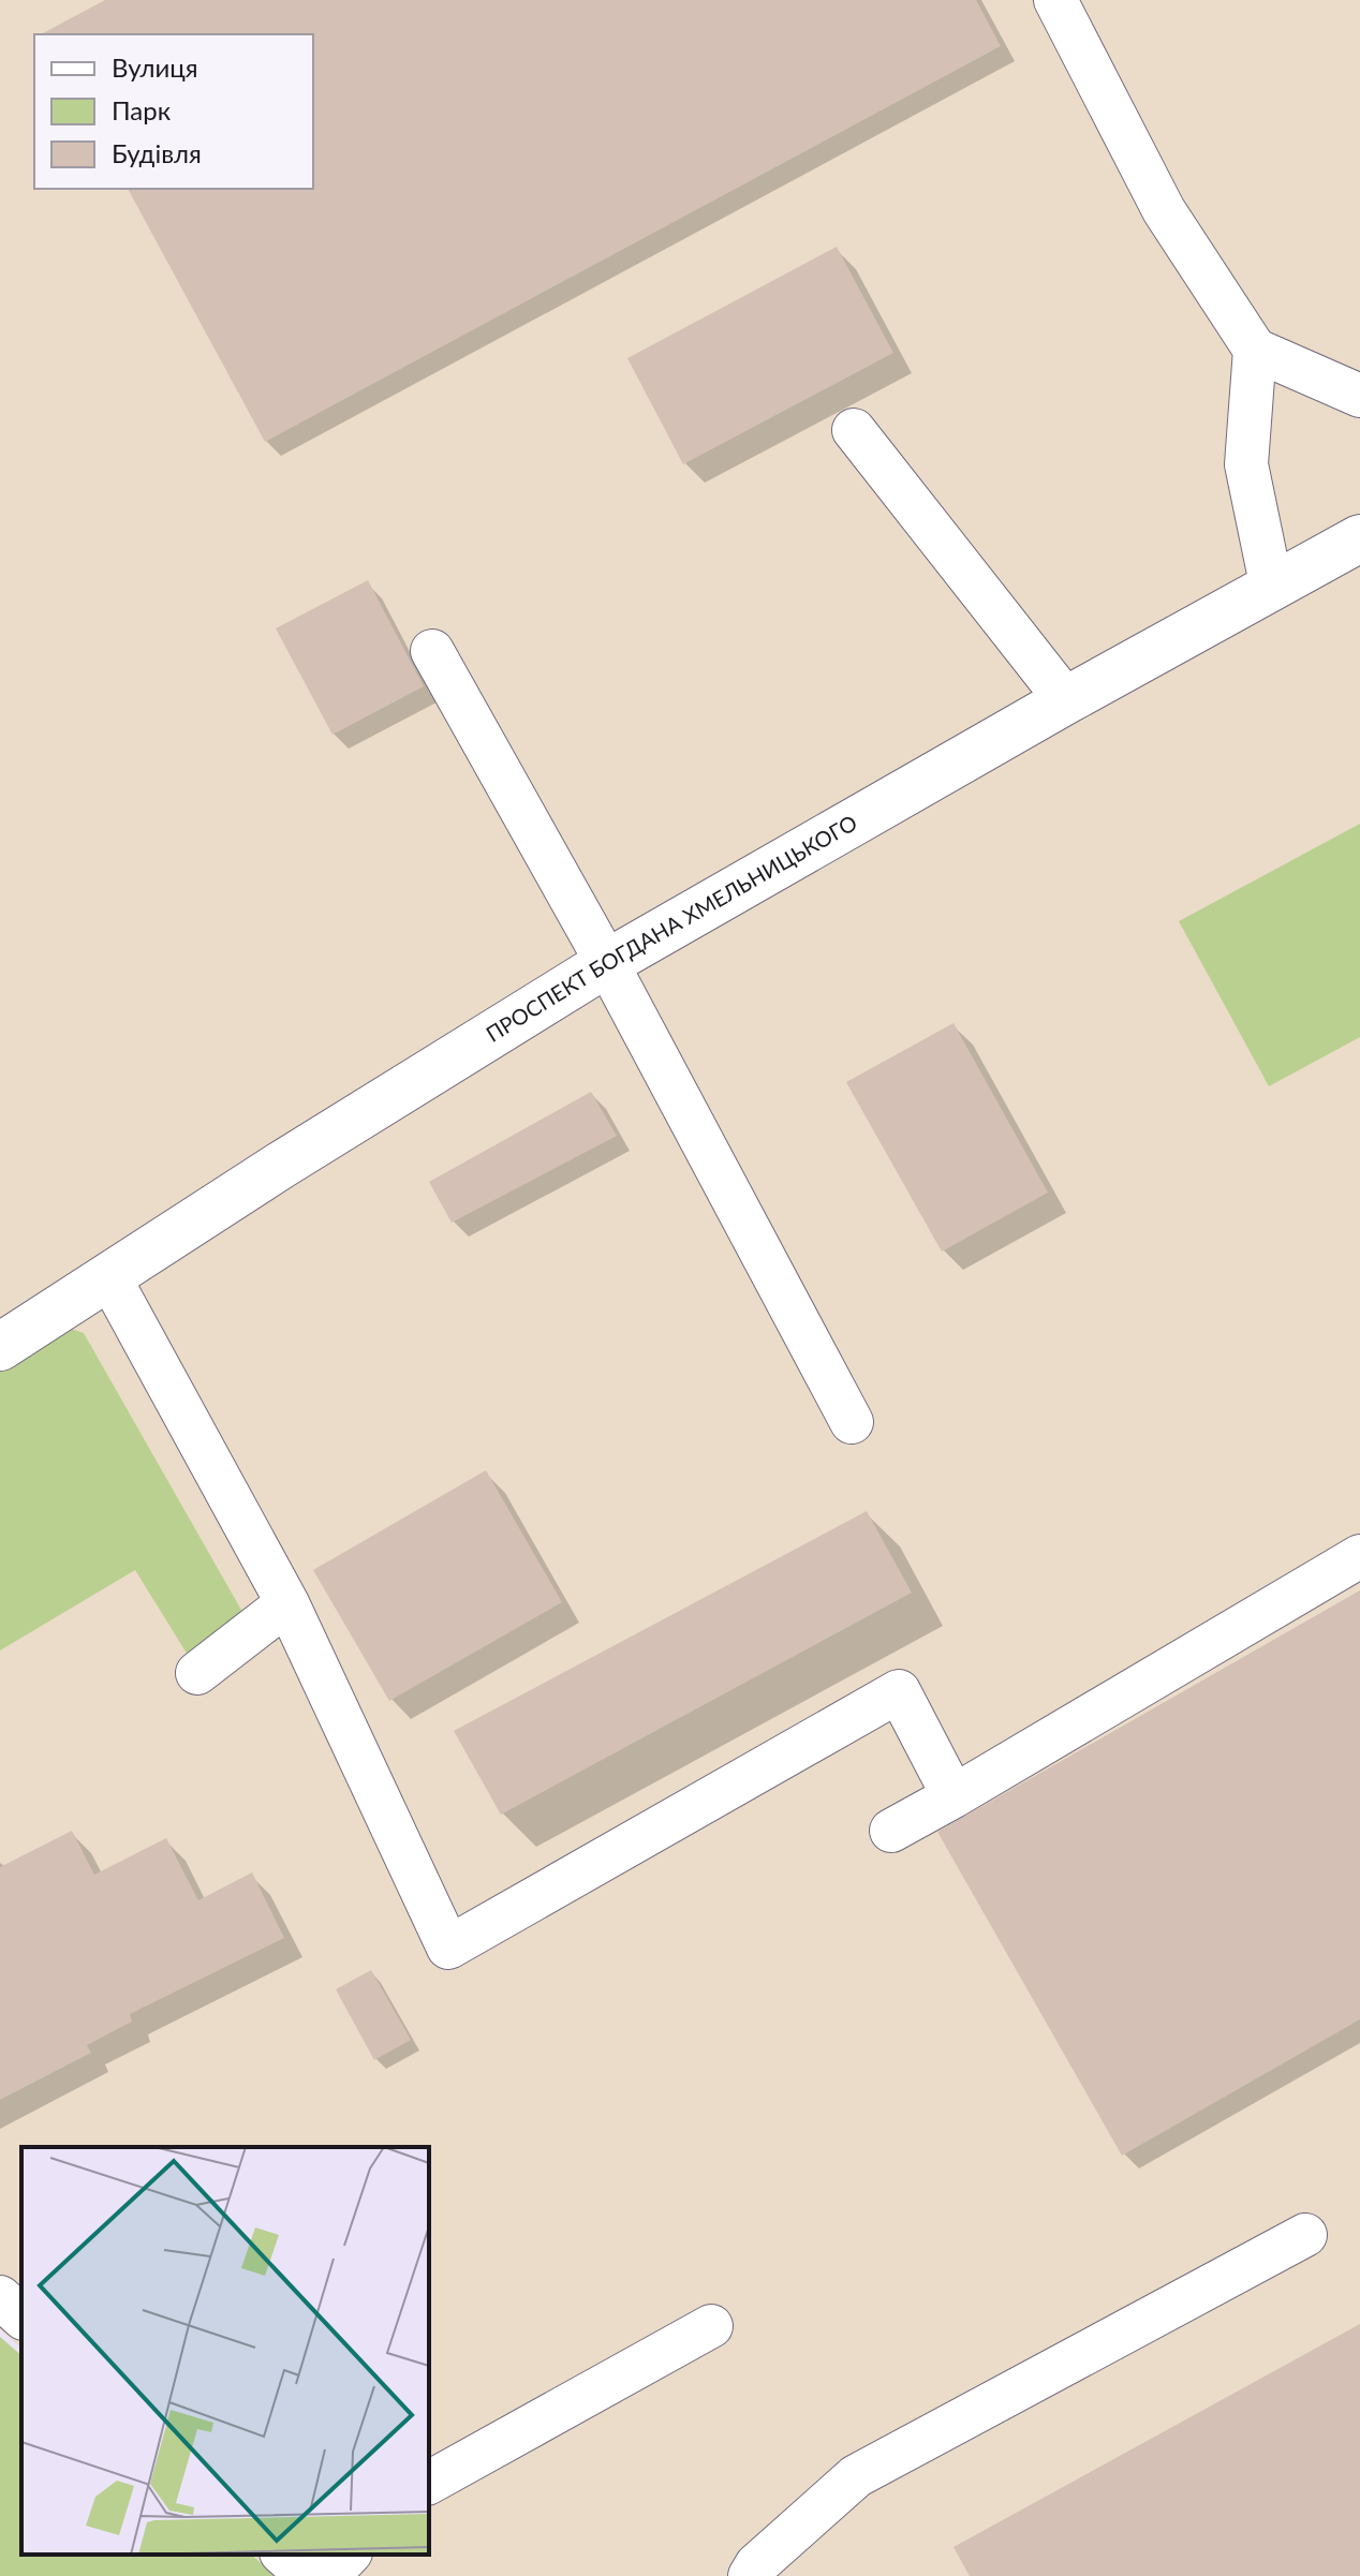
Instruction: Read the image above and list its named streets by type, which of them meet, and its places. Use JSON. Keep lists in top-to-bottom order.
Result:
{
  "streets": {
    "main road": ["ПРОСПЕКТ БОГДАНА ХМЕЛЬНИЦЬКОГО"]
  },
  "legend": ["Вулиця", "Парк", "Будівля"]
}
